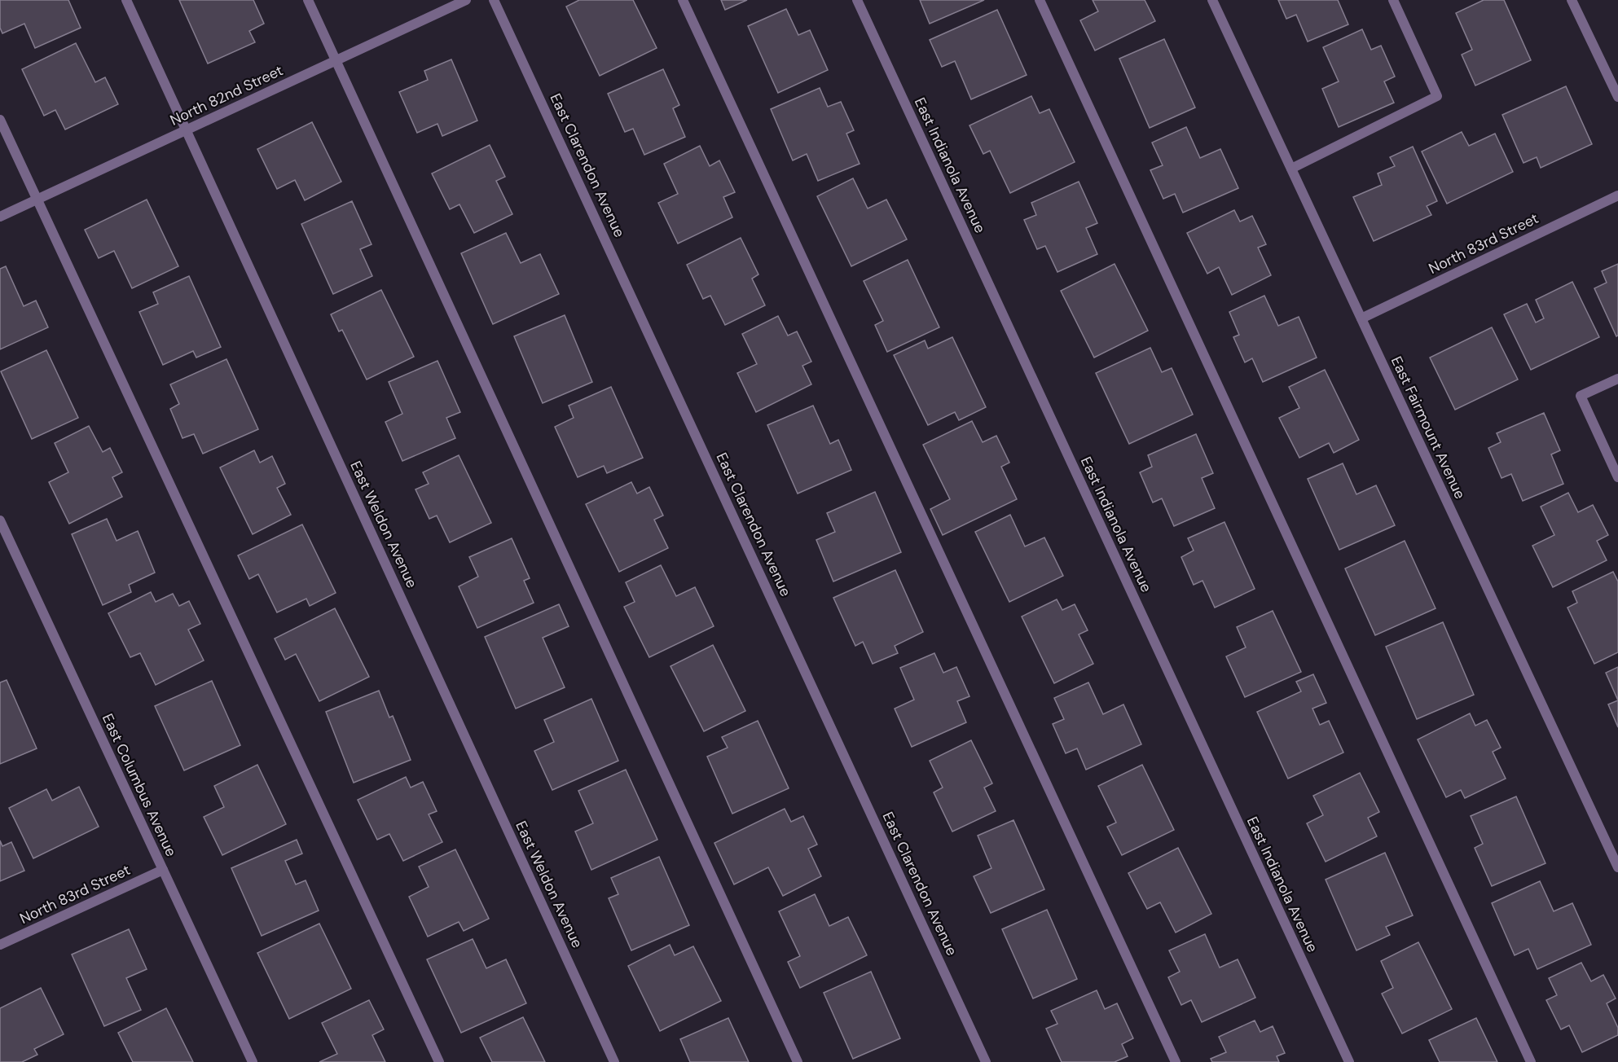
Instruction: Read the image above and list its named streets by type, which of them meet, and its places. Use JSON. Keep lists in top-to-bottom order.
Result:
{
  "streets": {
    "street": [
      "North 82nd Street",
      "East Clarendon Avenue",
      "East Indianola Avenue",
      "North 83rd Street",
      "East Fairmount Avenue",
      "East Weldon Avenue",
      "East Columbus Avenue"
    ]
  },
  "crossings": [
    ["North 82nd Street", "East Weldon Avenue"],
    ["North 83rd Street", "East Fairmount Avenue"],
    ["North 83rd Street", "East Columbus Avenue"]
  ]
}
